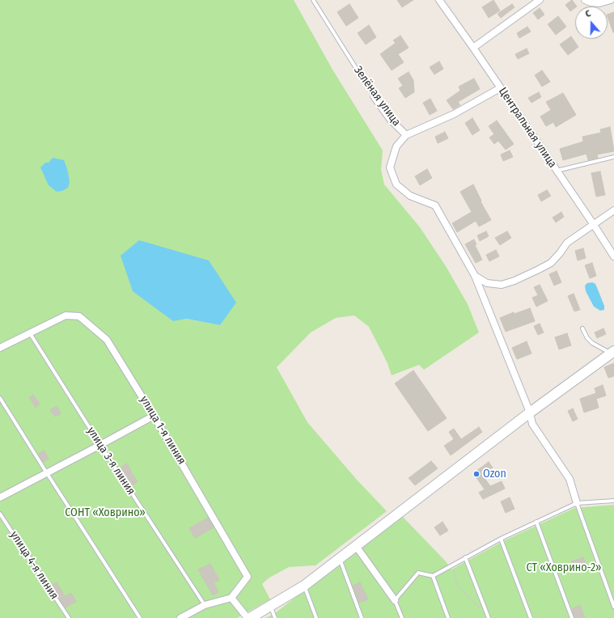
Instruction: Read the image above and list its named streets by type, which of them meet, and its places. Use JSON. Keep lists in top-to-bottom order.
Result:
{
  "streets": {
    "street": ["Зелёная улица", "Центральная улица", "улица 1-я линия"],
    "lane": ["улица 3-я линия", "улица 4-я линия"]
  },
  "crossings": [
    ["Зелёная улица", "Центральная улица"],
    ["улица 1-я линия", "улица 3-я линия"]
  ],
  "parks": ["СОНТ «Ховрино»", "СТ «Ховрино-2»"],
  "places": ["Ozon"],
  "north": "top"
}
